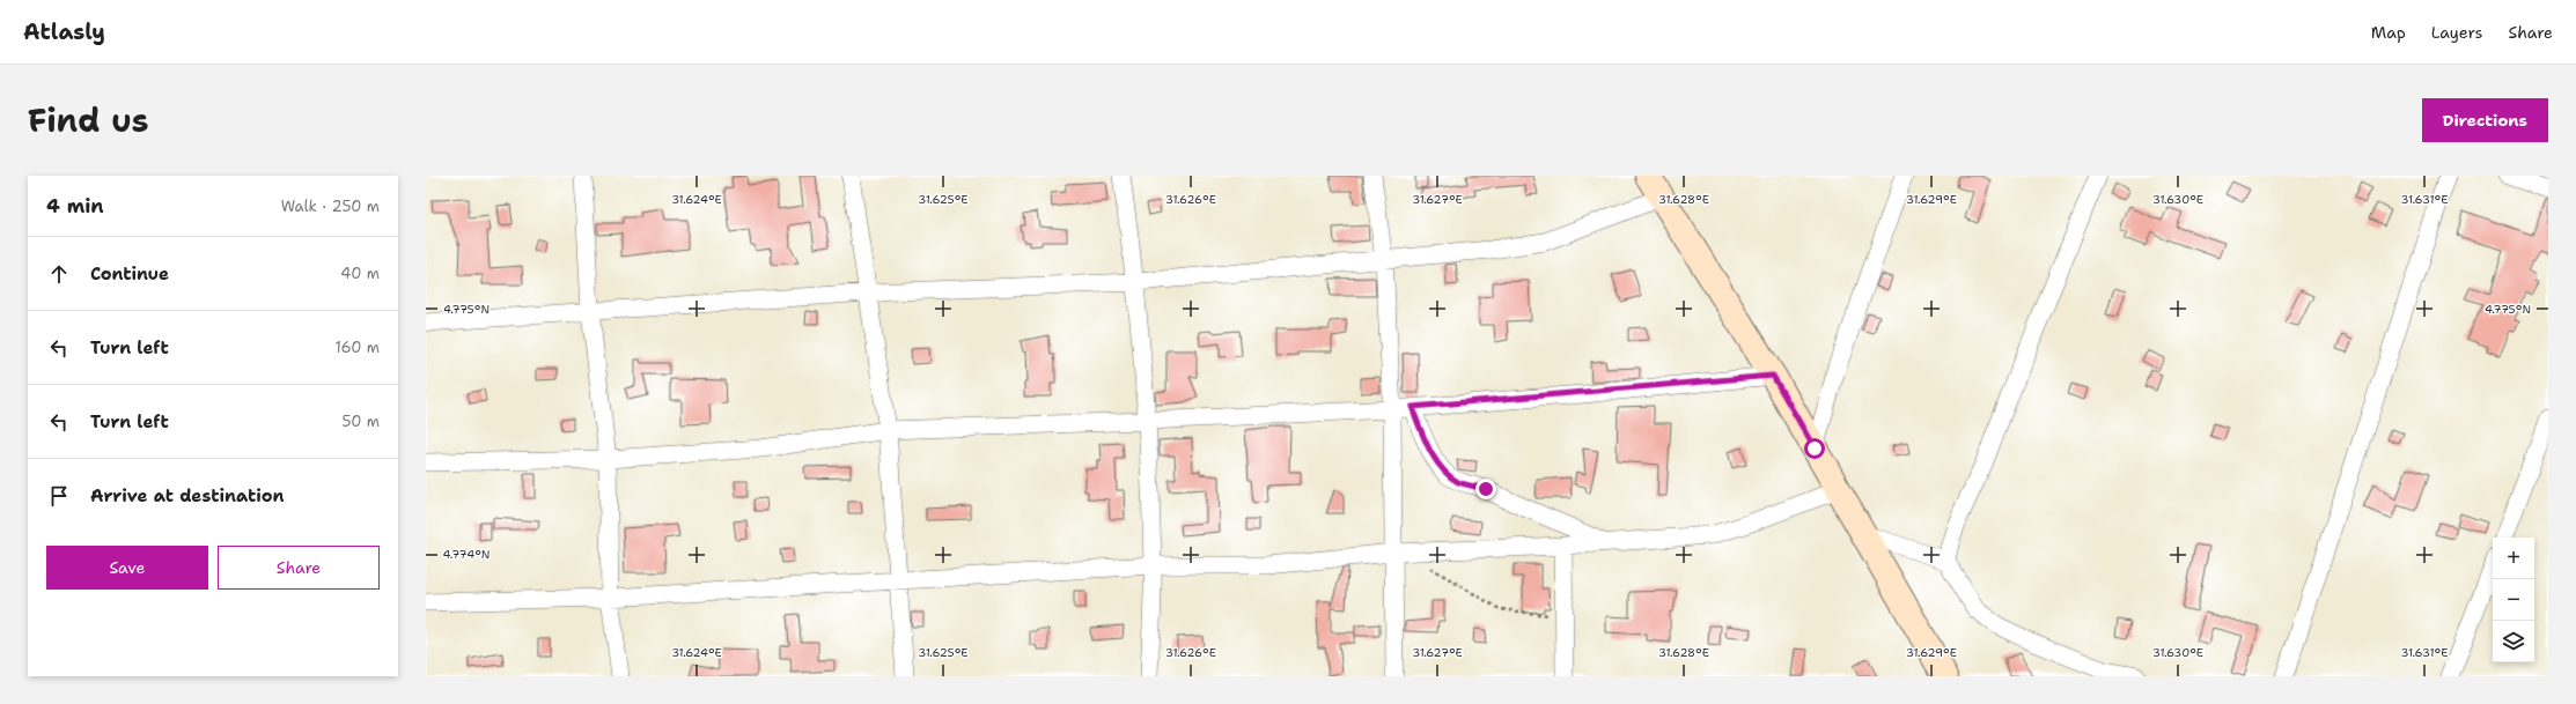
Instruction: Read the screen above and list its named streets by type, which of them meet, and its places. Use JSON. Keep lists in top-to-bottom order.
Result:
{
  "page": {
    "header": "Atlasly",
    "nav": ["Map", "Layers", "Share"],
    "title": "Find us",
    "buttons": [
      "Directions",
      ["Save", "Share"]
    ],
    "heading": ["4 min", "Walk · 250 m"],
    "list": [
      ["Continue", "40 m"],
      ["Turn left", "160 m"],
      ["Turn left", "50 m"],
      "Arrive at destination"
    ],
    "map_buttons": ["+", "−"]
  },
  "coordinates": [
    "31.624°E",
    "31.625°E",
    "31.626°E",
    "31.627°E",
    "31.628°E",
    "31.629°E",
    "31.630°E",
    "31.631°E",
    "4.775°N",
    "4.774°N"
  ]
}
